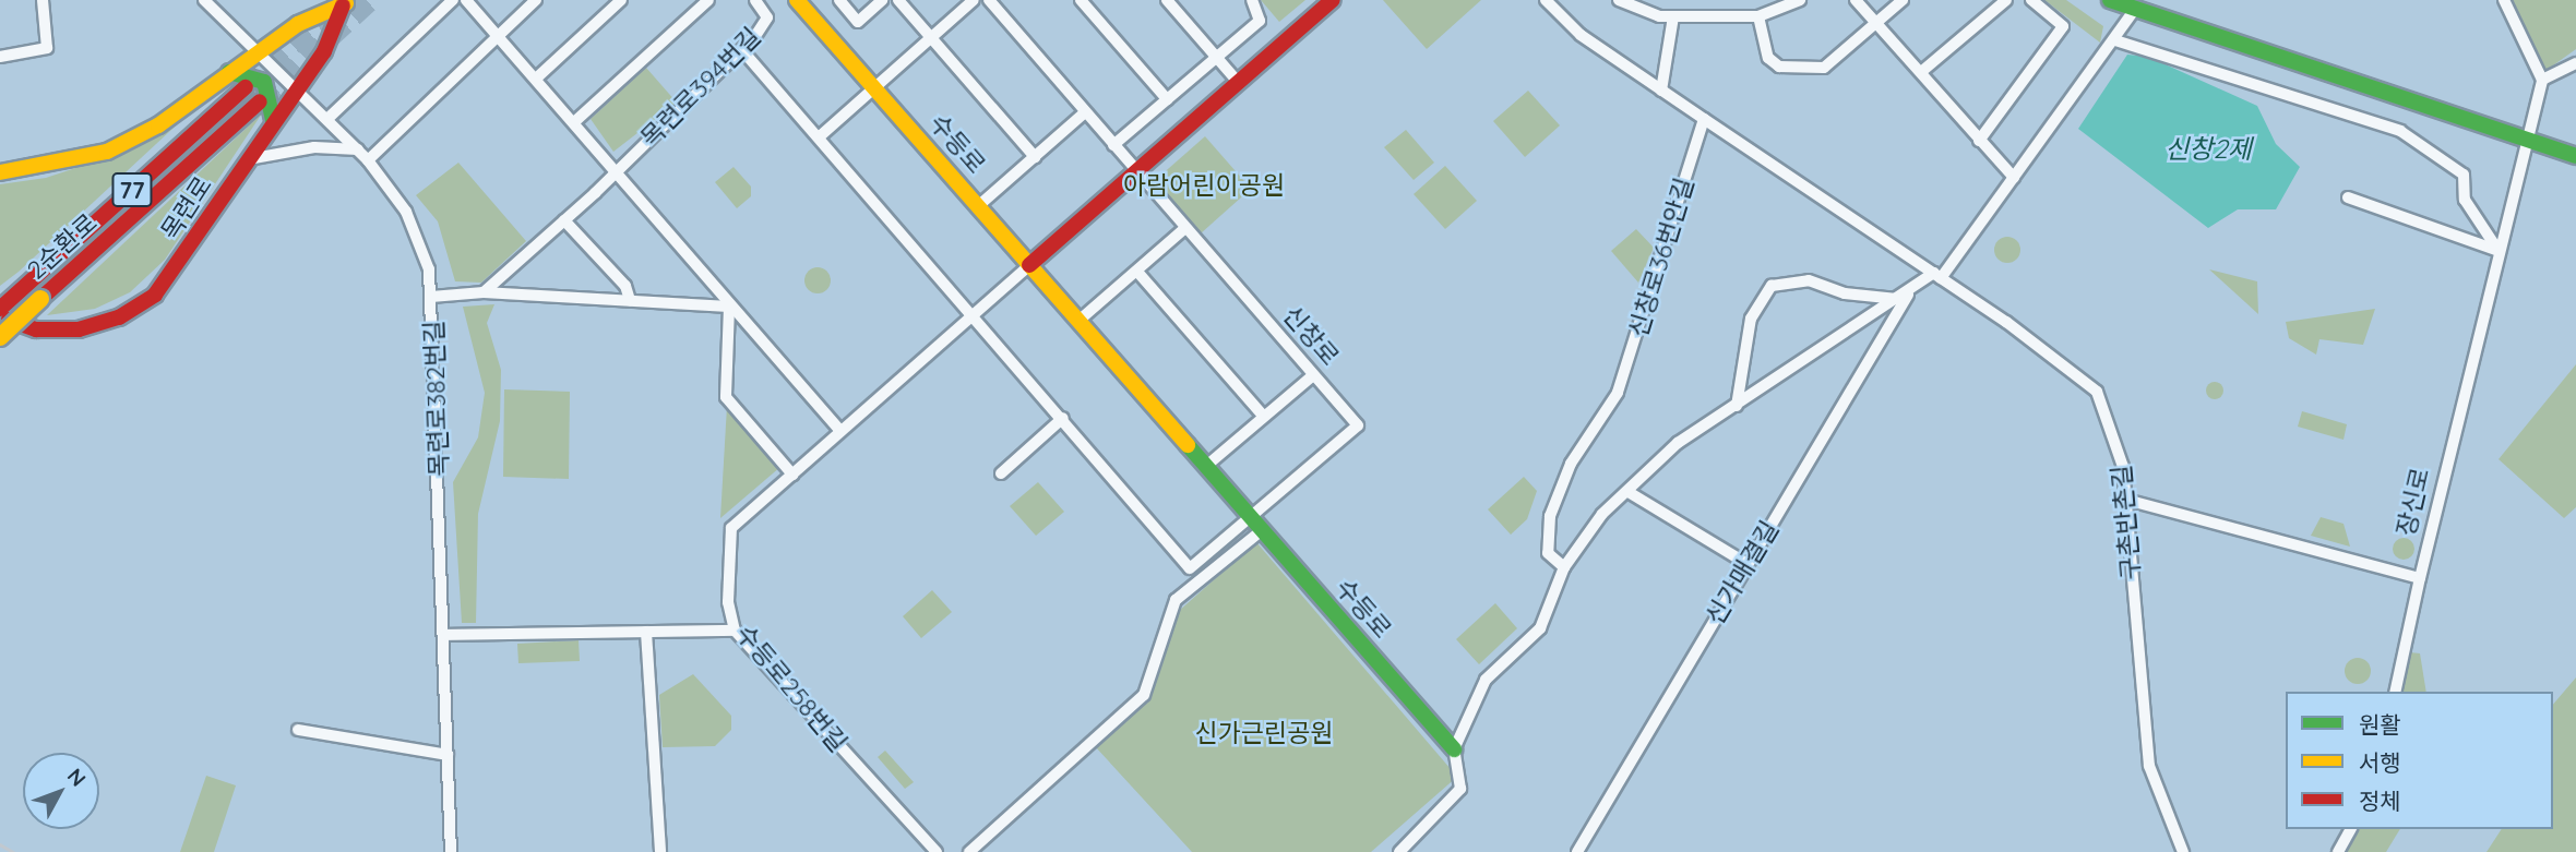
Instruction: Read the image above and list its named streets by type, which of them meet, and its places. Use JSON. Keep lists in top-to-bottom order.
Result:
{
  "streets": {
    "main road": [
      "수등로",
      "77",
      "목련로",
      "2순환로"
    ],
    "street": [
      "목련로394번길",
      "신창로36번안길",
      "신창로",
      "목련로382번길",
      "장신로",
      "구촌반촌길",
      "신가매결길",
      "수등로258번길"
    ]
  },
  "crossings": [
    ["수등로", "신창로"],
    ["수등로", "신가매결길"],
    ["수등로", "수등로258번길"],
    ["목련로", "목련로382번길"],
    ["신창로36번안길", "신가매결길"],
    ["구촌반촌길", "신가매결길"]
  ],
  "water": ["신창2제"],
  "parks": ["아람어린이공원", "신가근린공원"],
  "legend": ["원활", "서행", "정체"],
  "north": "top right"
}
